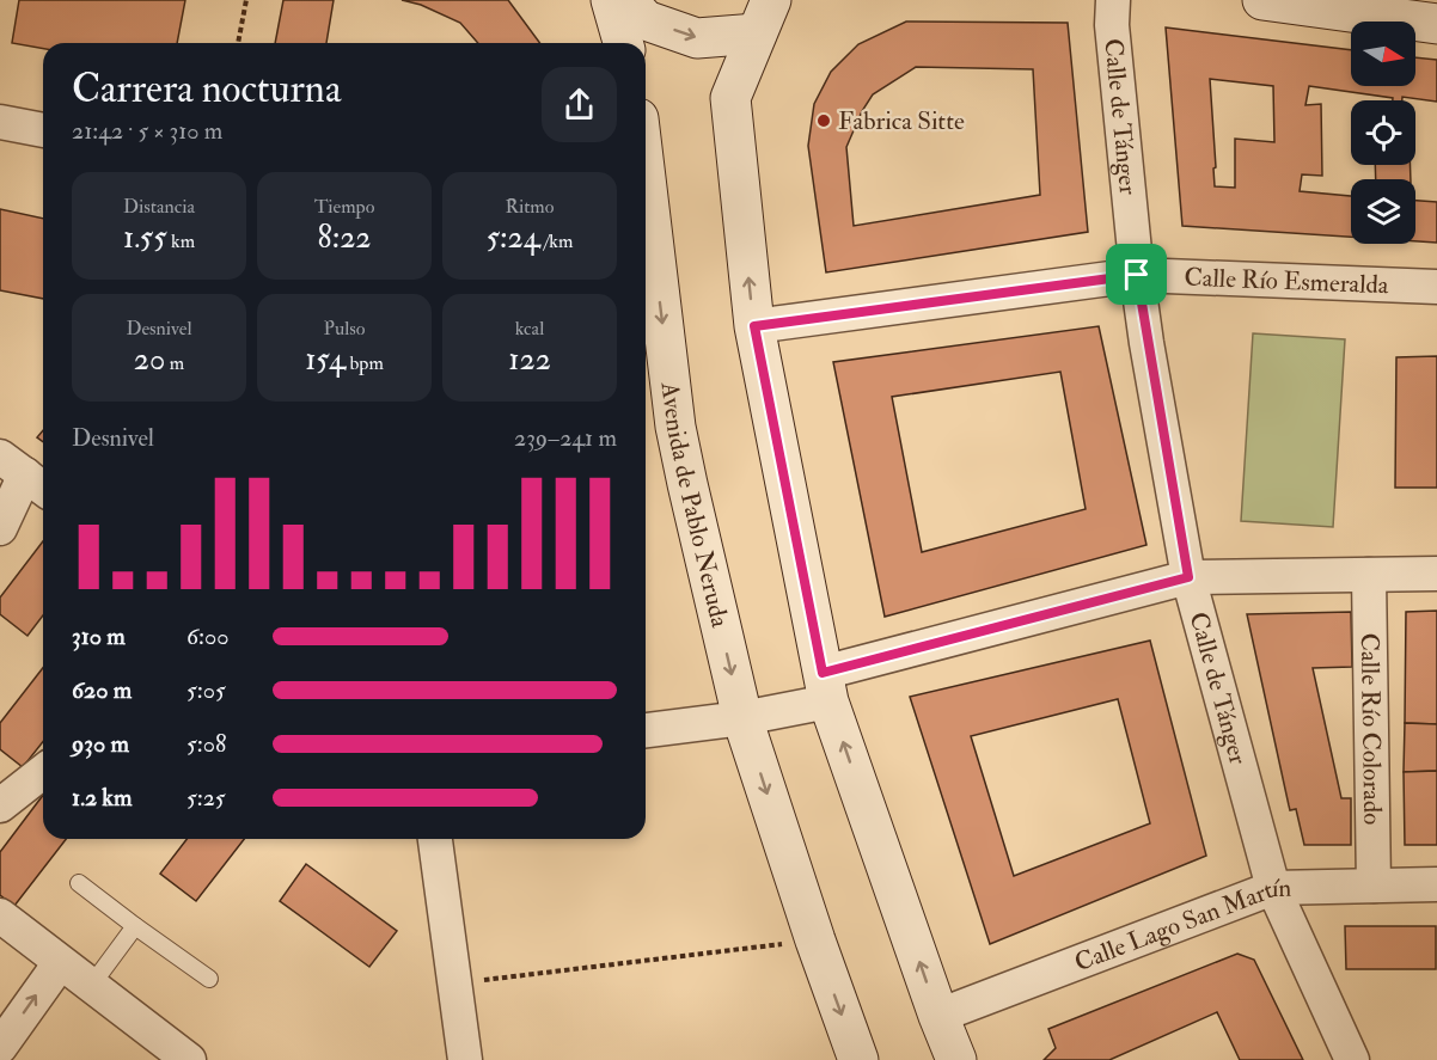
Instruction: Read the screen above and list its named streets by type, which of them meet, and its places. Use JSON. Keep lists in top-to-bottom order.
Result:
{
  "streets": {
    "main road": ["Avenida de Pablo Neruda"],
    "street": [
      "Calle de Tánger",
      "Calle Río Esmeralda",
      "Calle Río Colorado",
      "Calle Lago San Martín"
    ]
  },
  "crossings": [
    ["Calle de Tánger", "Calle Río Esmeralda"],
    ["Calle de Tánger", "Calle Lago San Martín"],
    ["Calle Río Colorado", "Calle Lago San Martín"]
  ],
  "places": ["Fabrica Sitte"],
  "north": "right",
  "page": {
    "heading": ["Carrera nocturna", "21:42 · 5 × 310 m"],
    "stats": [
      ["Distancia", "1.55 km"],
      ["Tiempo", "8:22"],
      ["Ritmo", "5:24 /km"],
      ["Desnivel", "20 m"],
      ["Pulso", "154 bpm"],
      ["kcal", "122"]
    ],
    "chart": ["Desnivel", "239–241 m"],
    "list": [
      {
        "name": "310 m",
        "note": "6:00"
      },
      {
        "name": "620 m",
        "note": "5:05"
      },
      {
        "name": "930 m",
        "note": "5:08"
      },
      {
        "name": "1.2 km",
        "note": "5:25"
      }
    ]
  }
}
